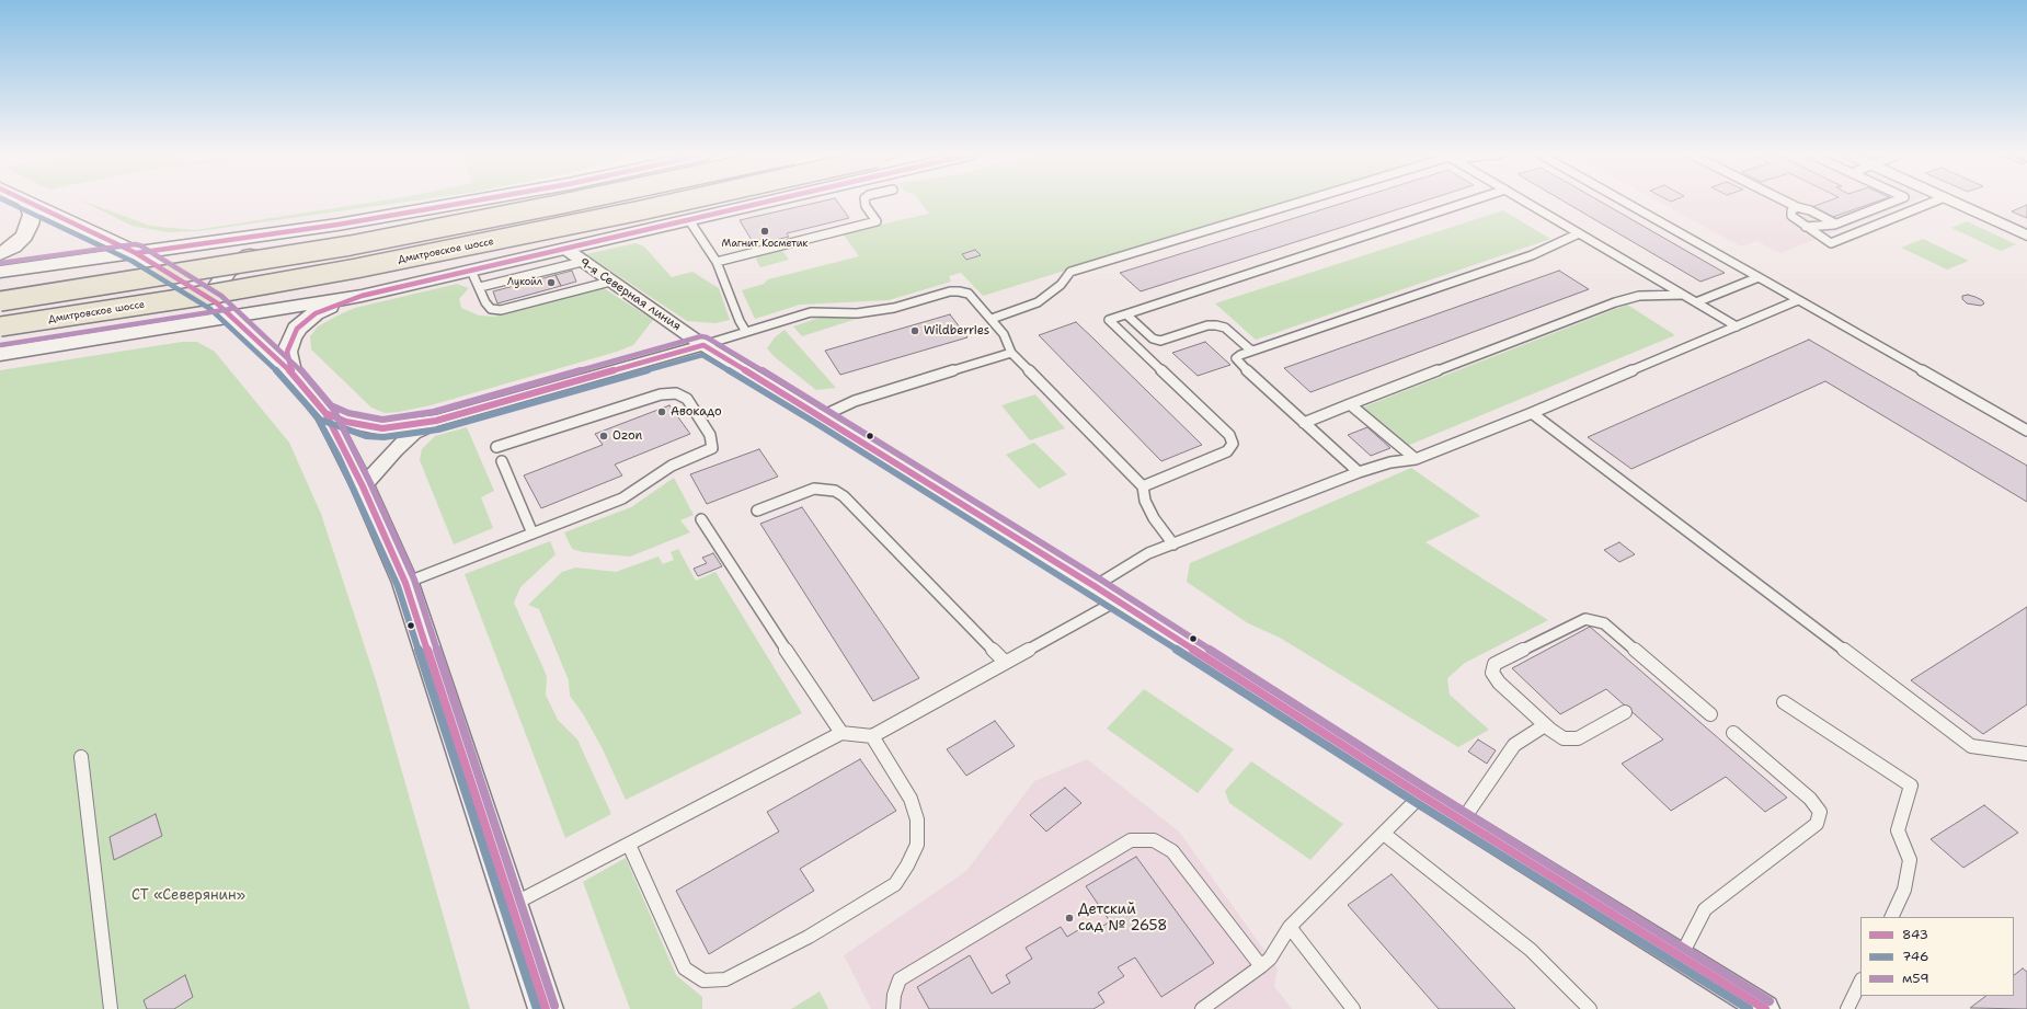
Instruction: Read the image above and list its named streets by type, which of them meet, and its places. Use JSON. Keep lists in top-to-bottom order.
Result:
{
  "streets": {
    "highway": ["Дмитровское шоссе"],
    "street": ["9-я Северная линия"]
  },
  "parks": ["СТ «Северянин»"],
  "places": [
    "Магнит Косметик",
    "Лукойл",
    "Wildberries",
    "Авокадо",
    "Ozon",
    "Детский сад № 2658"
  ],
  "lines": ["transit line 843", "transit line 746", "transit line м59"],
  "legend": ["843", "746", "м59"]
}
